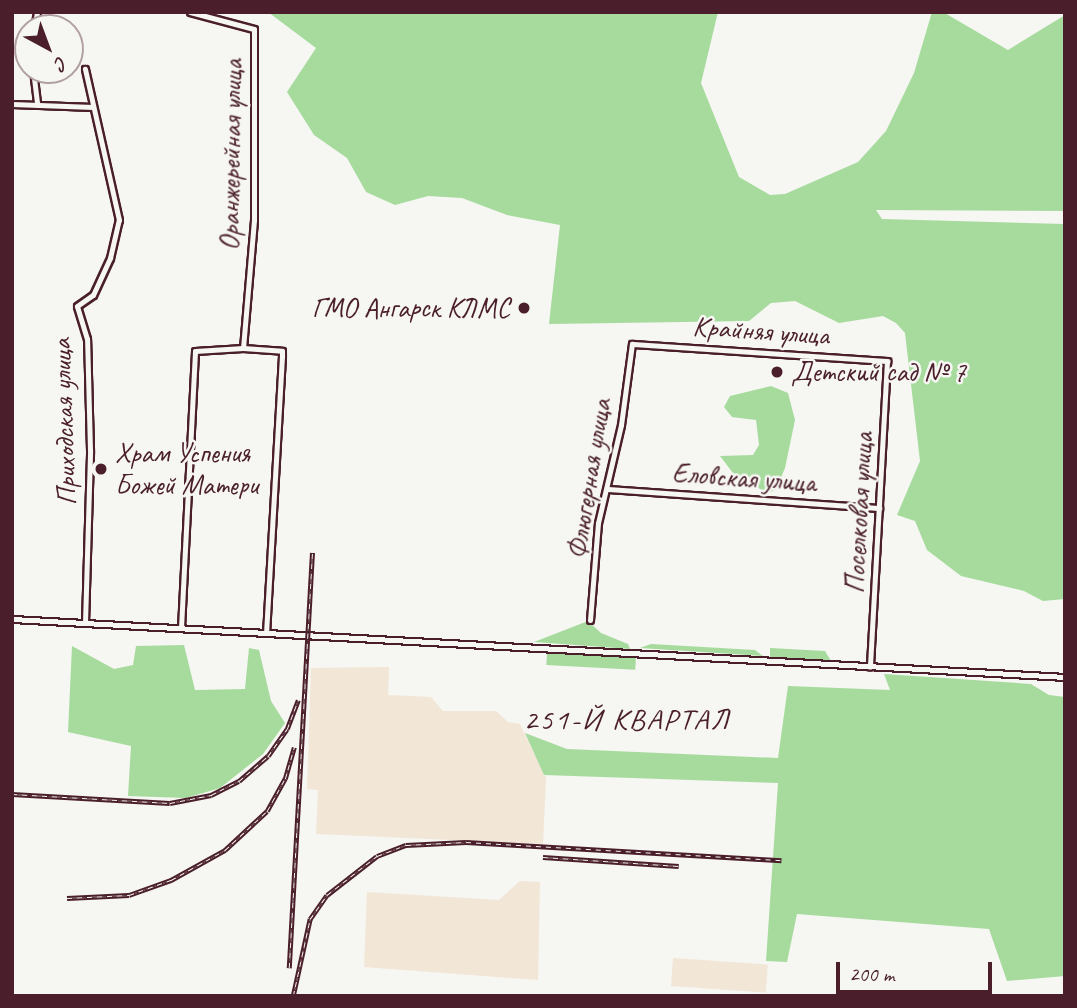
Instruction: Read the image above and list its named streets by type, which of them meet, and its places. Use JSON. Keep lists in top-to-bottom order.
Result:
{
  "streets": {
    "street": [
      "Оранжерейная улица",
      "Крайняя улица",
      "Приходская улица",
      "Еловская улица",
      "Флюгерная улица",
      "Поселковая улица"
    ]
  },
  "crossings": [
    ["Крайняя улица", "Флюгерная улица"],
    ["Крайняя улица", "Поселковая улица"],
    ["Еловская улица", "Флюгерная улица"],
    ["Еловская улица", "Поселковая улица"]
  ],
  "districts": ["251-Й КВАРТАЛ"],
  "places": ["ГМО Ангарск КЛМС", "Детский сад № 7", "Храм Успения Божей Матери"],
  "scale_bar": "200 m",
  "north": "bottom right"
}
